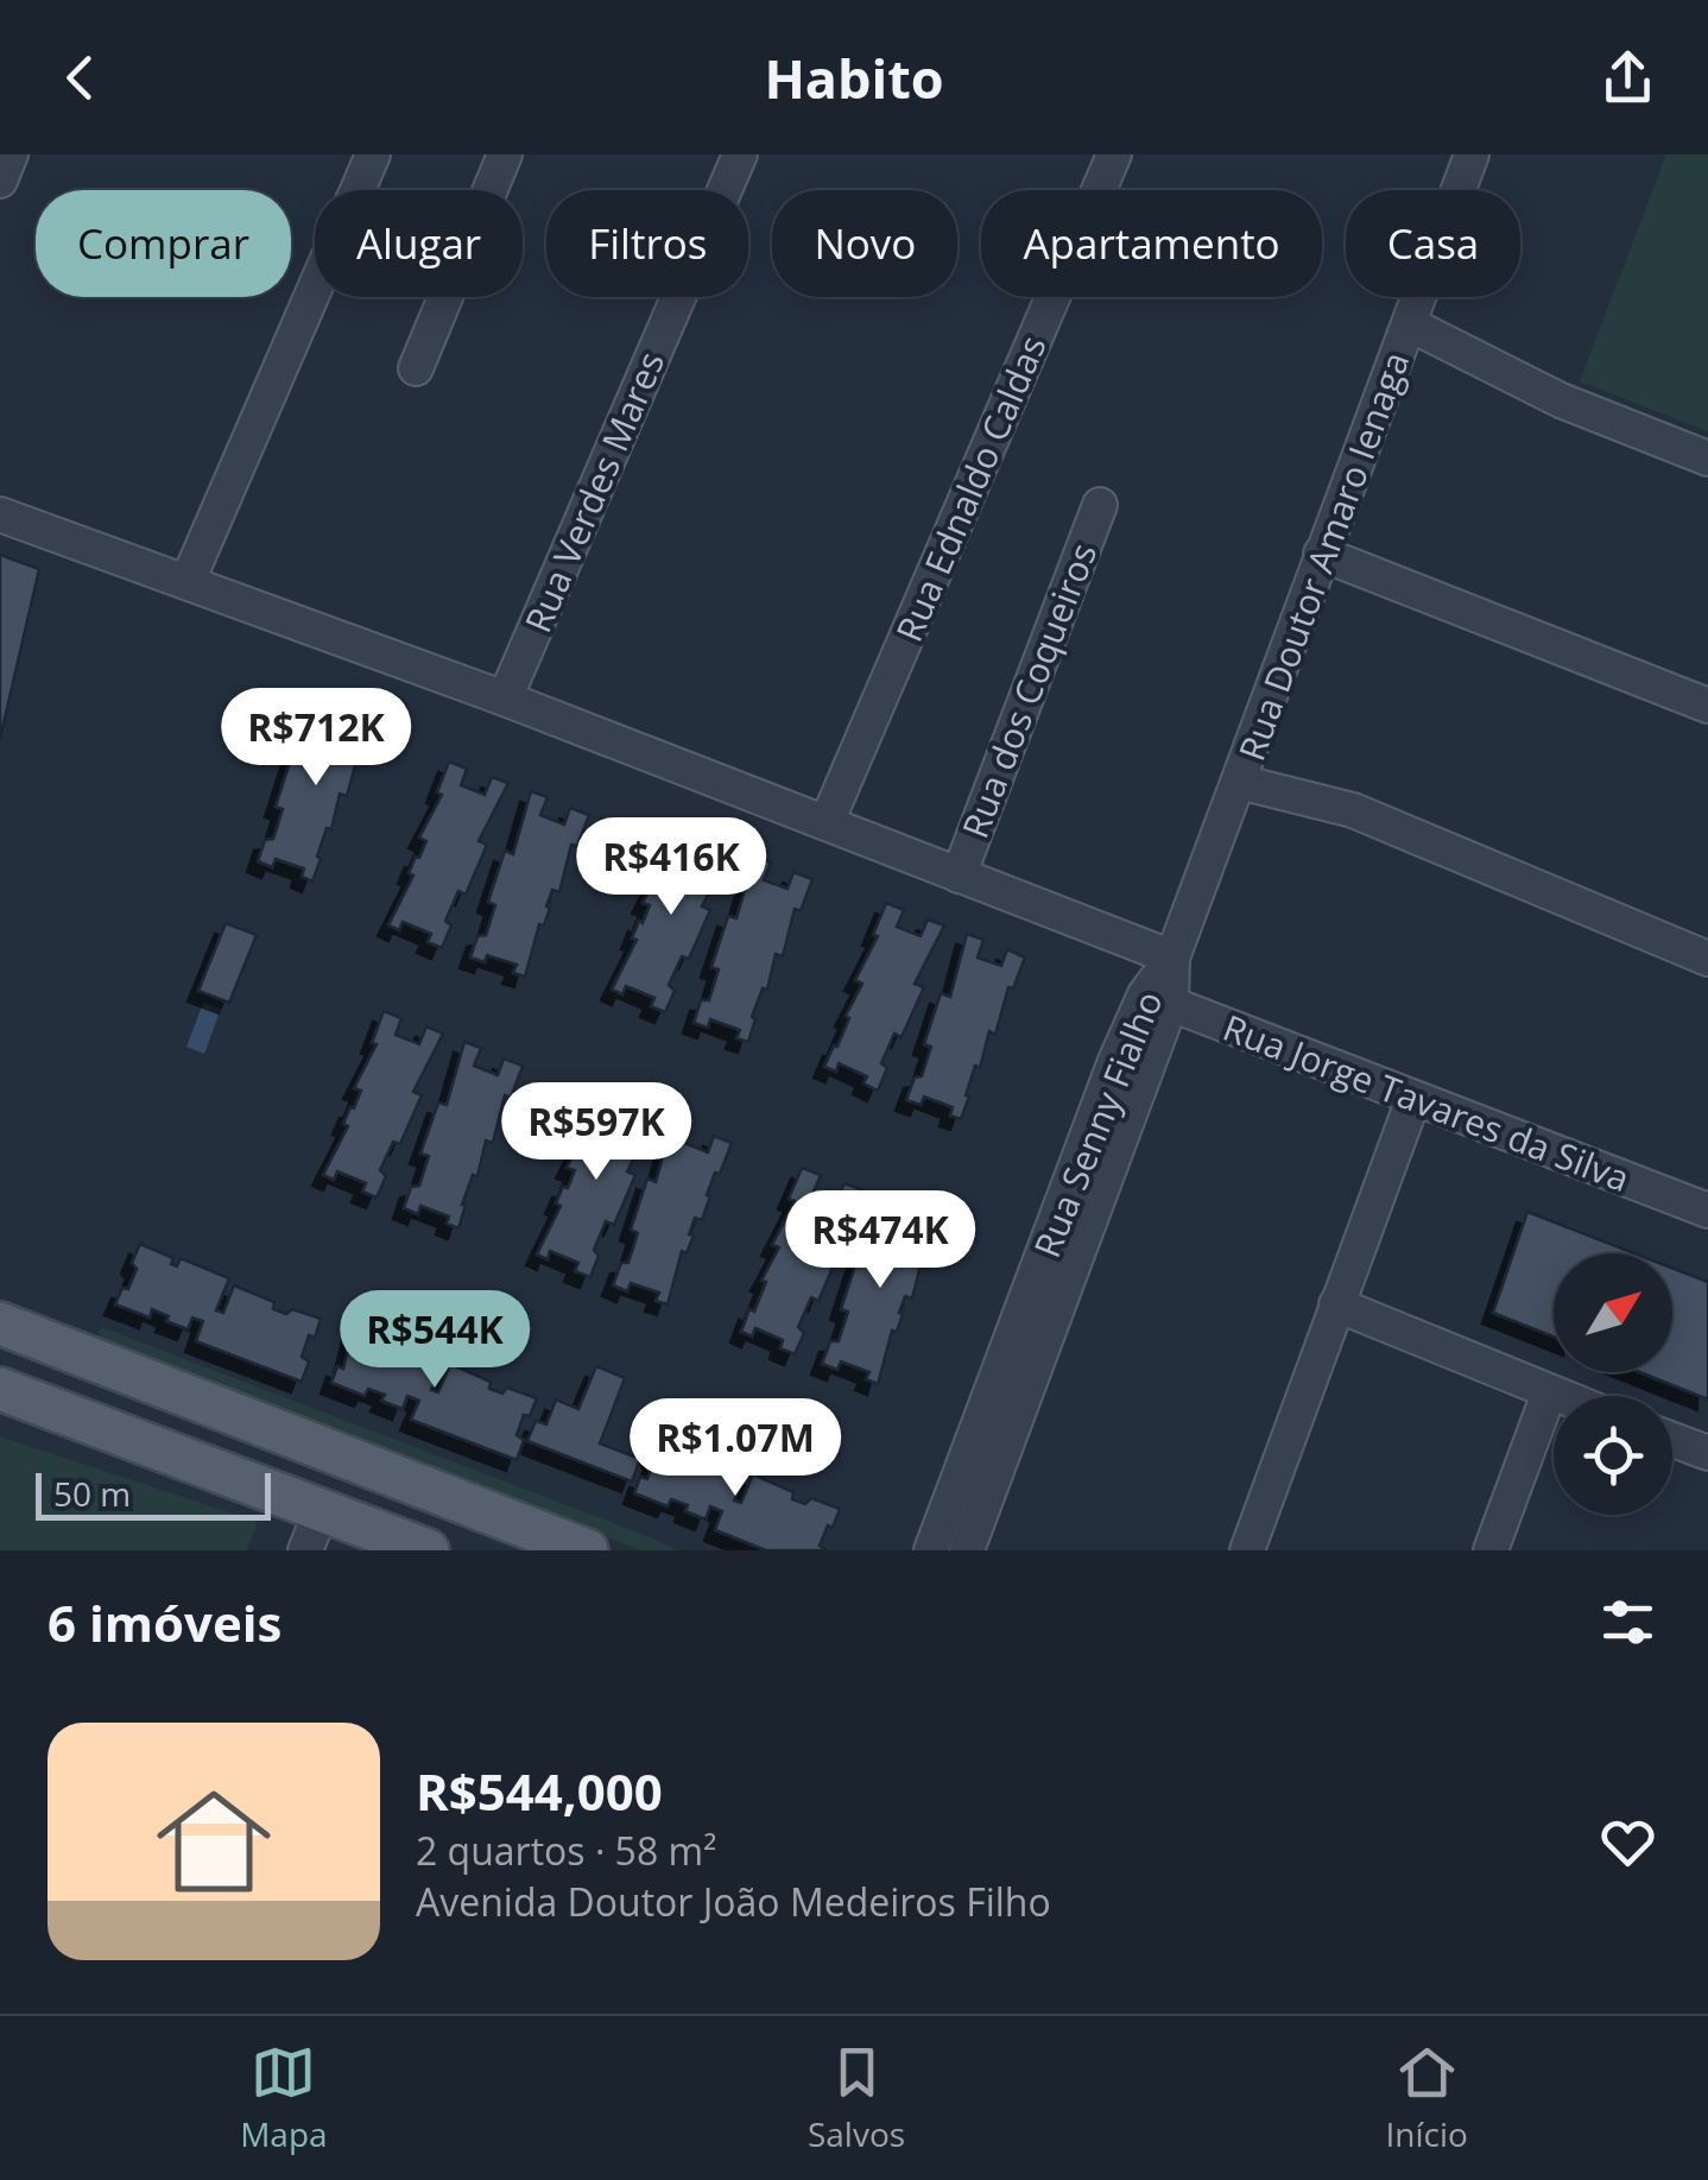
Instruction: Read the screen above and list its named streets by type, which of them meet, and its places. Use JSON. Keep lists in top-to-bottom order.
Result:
{
  "streets": {
    "street": [
      "Rua Ednaldo Caldas",
      "Rua Verdes Mares",
      "Rua Doutor Amaro Ienaga",
      "Rua dos Coqueiros",
      "Rua Jorge Tavares da Silva",
      "Rua Senny Fialho"
    ]
  },
  "crossings": [
    ["Rua Doutor Amaro Ienaga", "Rua Senny Fialho"],
    ["Rua Jorge Tavares da Silva", "Rua Senny Fialho"]
  ],
  "scale_bar": "50 m",
  "north": "top right",
  "page": {
    "header": "Habito",
    "chip": [
      "Comprar",
      "Alugar",
      "Filtros",
      "Novo",
      "Apartamento",
      "Casa"
    ],
    "price": [
      "R$712K",
      "R$416K",
      "R$597K",
      "R$474K",
      "R$544K",
      "R$1.07M"
    ],
    "scale": "50 m",
    "heading": "6 imóveis",
    "list": [
      {
        "name": "R$544,000",
        "note": "2 quartos · 58 m² · Avenida Doutor João Medeiros Filho"
      }
    ],
    "tabs": ["Mapa", "Salvos", "Início"]
  }
}
